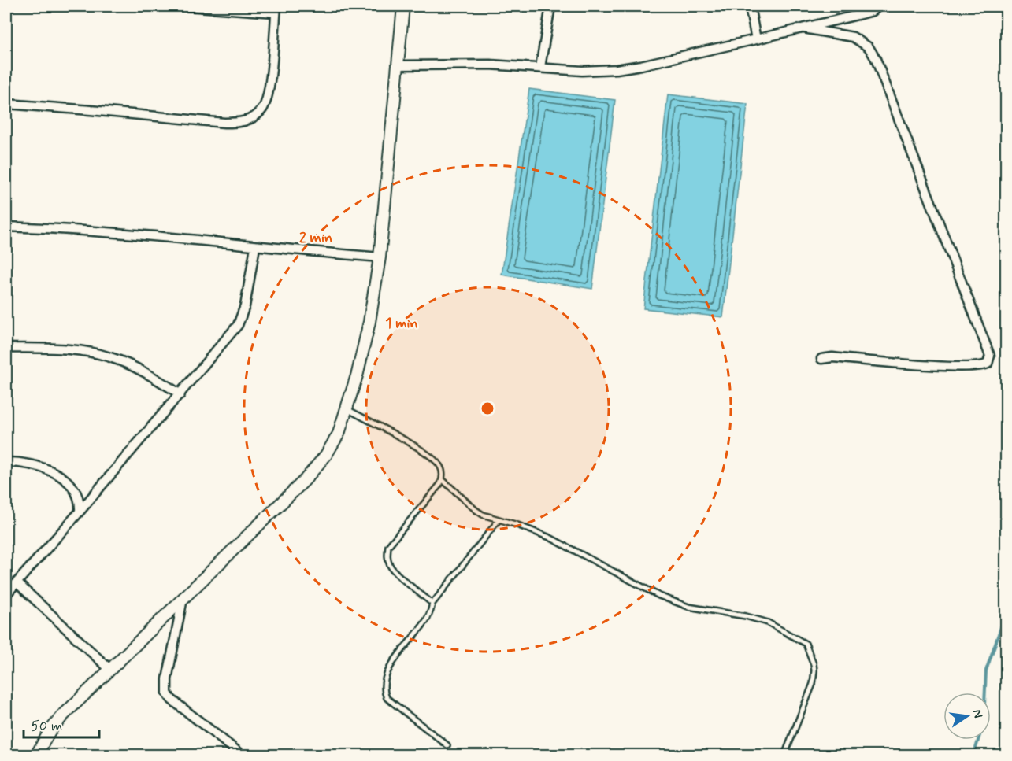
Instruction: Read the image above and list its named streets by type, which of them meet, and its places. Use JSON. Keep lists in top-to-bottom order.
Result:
{
  "scale_bar": "50 m",
  "north": "right",
  "rings": ["2 min", "1 min"]
}
